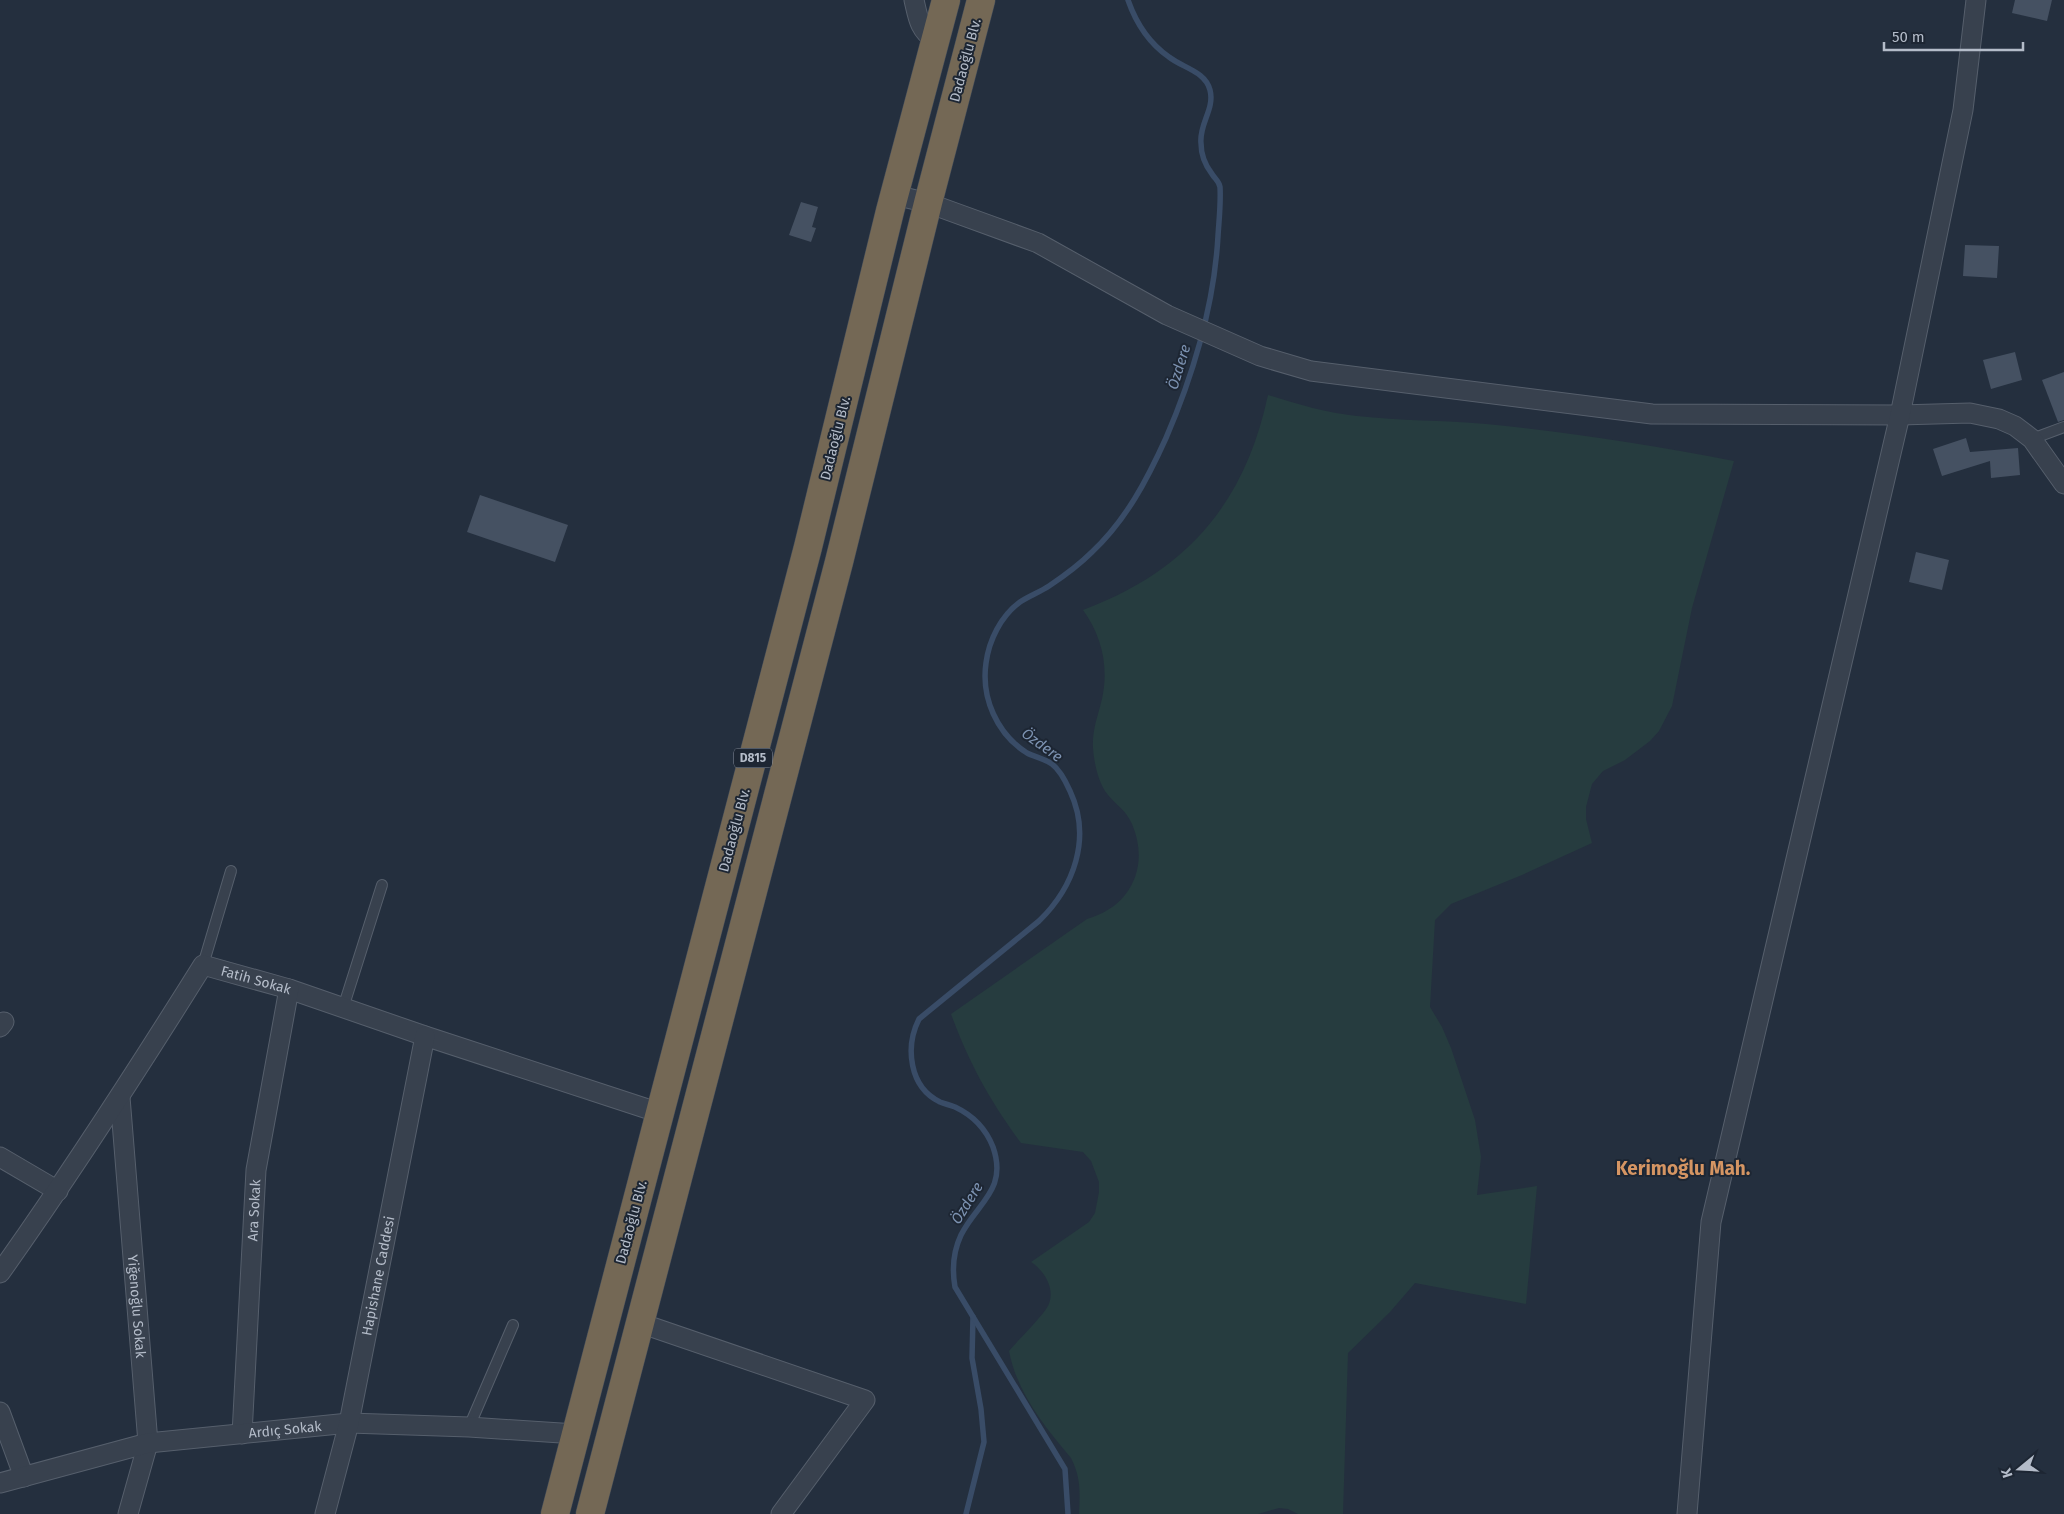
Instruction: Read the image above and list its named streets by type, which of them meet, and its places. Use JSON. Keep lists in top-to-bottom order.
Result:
{
  "streets": {
    "highway": ["Dadaoğlu Blv.", "D815"],
    "street": [
      "Fatih Sokak",
      "Ara Sokak",
      "Hapishane Caddesi",
      "Yiğenoğlu Sokak",
      "Ardıç Sokak"
    ]
  },
  "crossings": [
    ["Dadaoğlu Blv.", "Fatih Sokak"],
    ["Dadaoğlu Blv.", "Ardıç Sokak"],
    ["Fatih Sokak", "Ara Sokak"],
    ["Fatih Sokak", "Hapishane Caddesi"],
    ["Fatih Sokak", "Yiğenoğlu Sokak"],
    ["Ara Sokak", "Ardıç Sokak"],
    ["Hapishane Caddesi", "Ardıç Sokak"],
    ["Yiğenoğlu Sokak", "Ardıç Sokak"]
  ],
  "districts": ["Kerimoğlu Mah."],
  "water": ["Özdere"],
  "scale_bar": "50 m",
  "north": "left"
}
